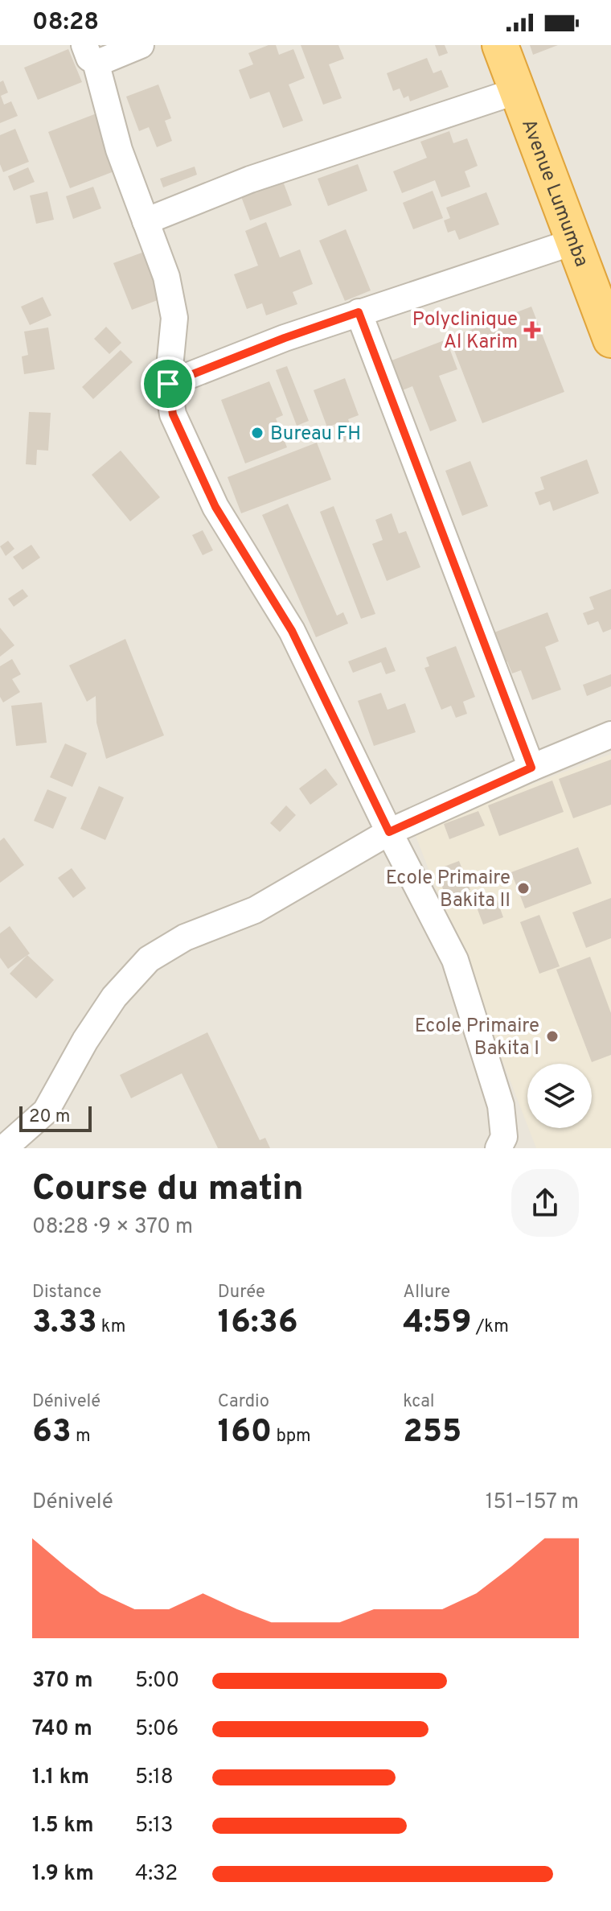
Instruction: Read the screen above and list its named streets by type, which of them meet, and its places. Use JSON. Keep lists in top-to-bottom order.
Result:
{
  "streets": {
    "highway": ["Avenue Lumumba"]
  },
  "places": {
    "health": ["Polyclinique Al Karim"],
    "other": ["Bureau FH", "Ecole Primaire Bakita II", "Ecole Primaire Bakita I"]
  },
  "scale_bar": "20 m",
  "page": {
    "status": "08:28",
    "scale": "20 m",
    "heading": ["Course du matin", "08:28 · 9 × 370 m"],
    "stats": [
      ["Distance", "3.33 km"],
      ["Durée", "16:36"],
      ["Allure", "4:59 /km"],
      ["Dénivelé", "63 m"],
      ["Cardio", "160 bpm"],
      ["kcal", "255"]
    ],
    "chart": ["Dénivelé", "151–157 m"],
    "list": [
      {
        "name": "370 m",
        "note": "5:00"
      },
      {
        "name": "740 m",
        "note": "5:06"
      },
      {
        "name": "1.1 km",
        "note": "5:18"
      },
      {
        "name": "1.5 km",
        "note": "5:13"
      },
      {
        "name": "1.9 km",
        "note": "4:32"
      }
    ]
  }
}
